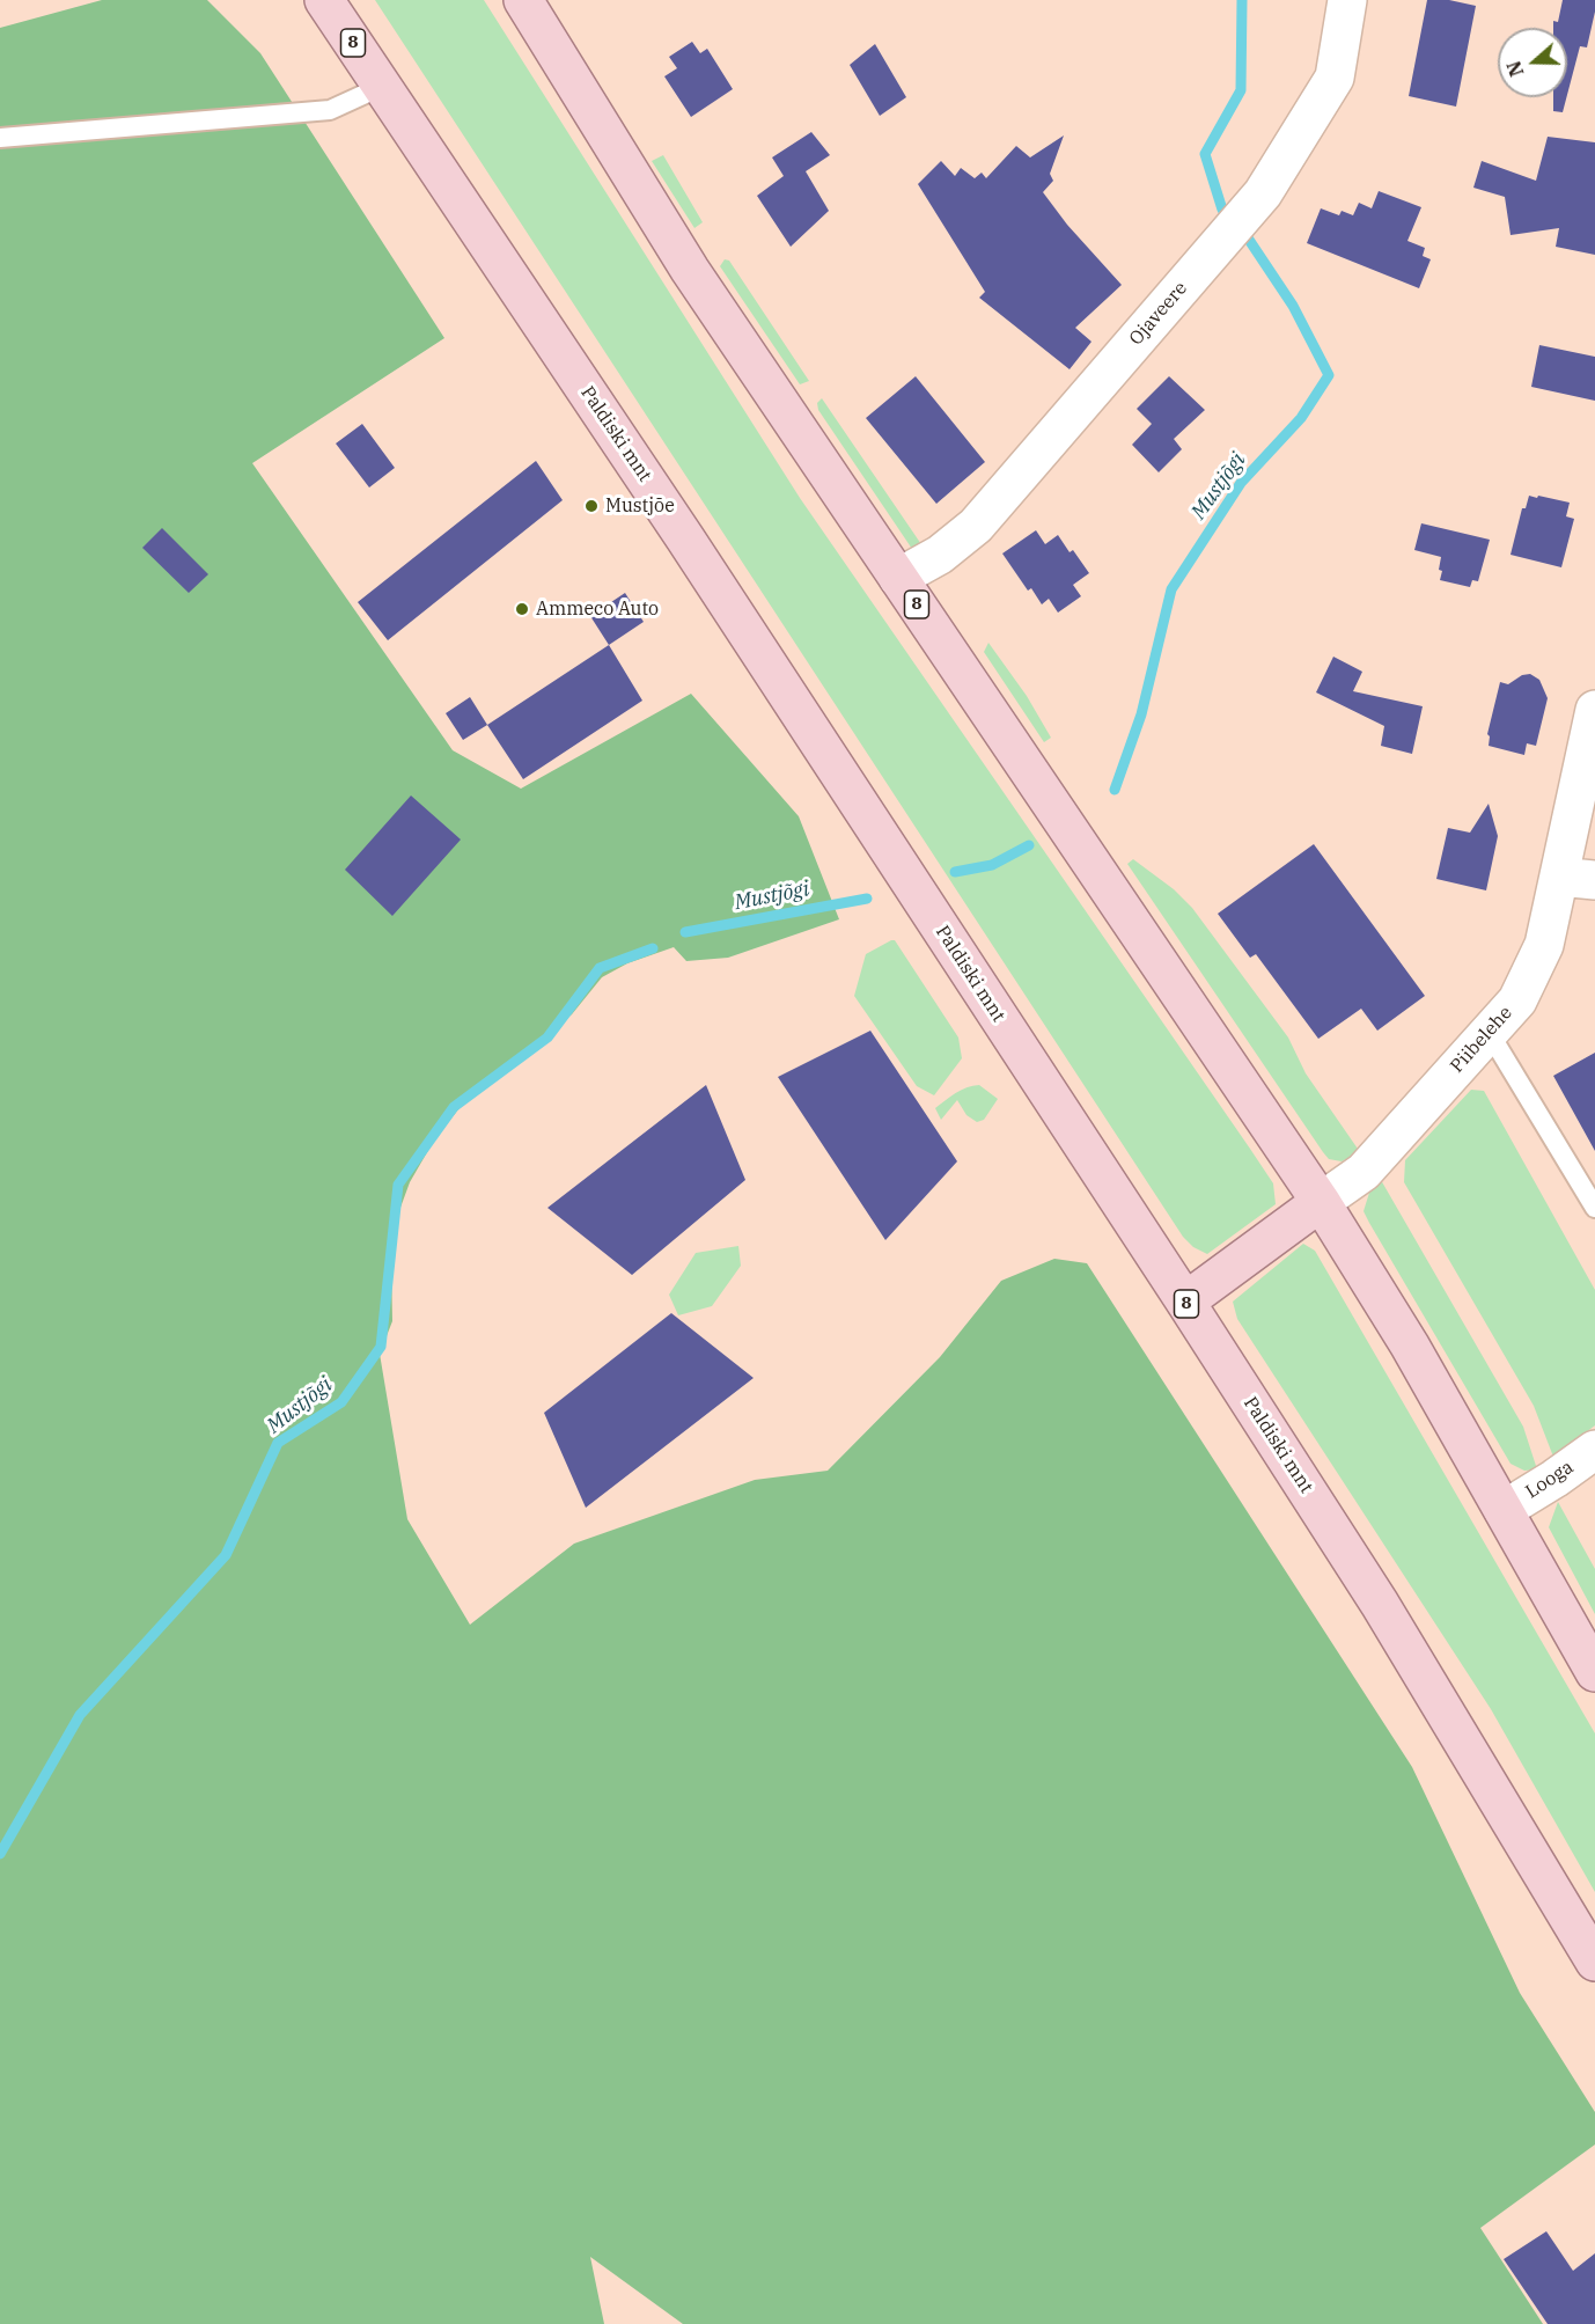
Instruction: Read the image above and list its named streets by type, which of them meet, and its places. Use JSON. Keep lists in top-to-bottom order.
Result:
{
  "streets": {
    "main road": ["8", "Paldiski mnt"],
    "street": ["Ojaveere", "Piibelehe", "Looga"]
  },
  "crossings": [
    ["8", "Ojaveere"],
    ["8", "Piibelehe"],
    ["8", "Looga"]
  ],
  "water": ["Mustjõgi"],
  "places": ["Mustjõe", "Ammeco Auto"],
  "north": "left"
}
